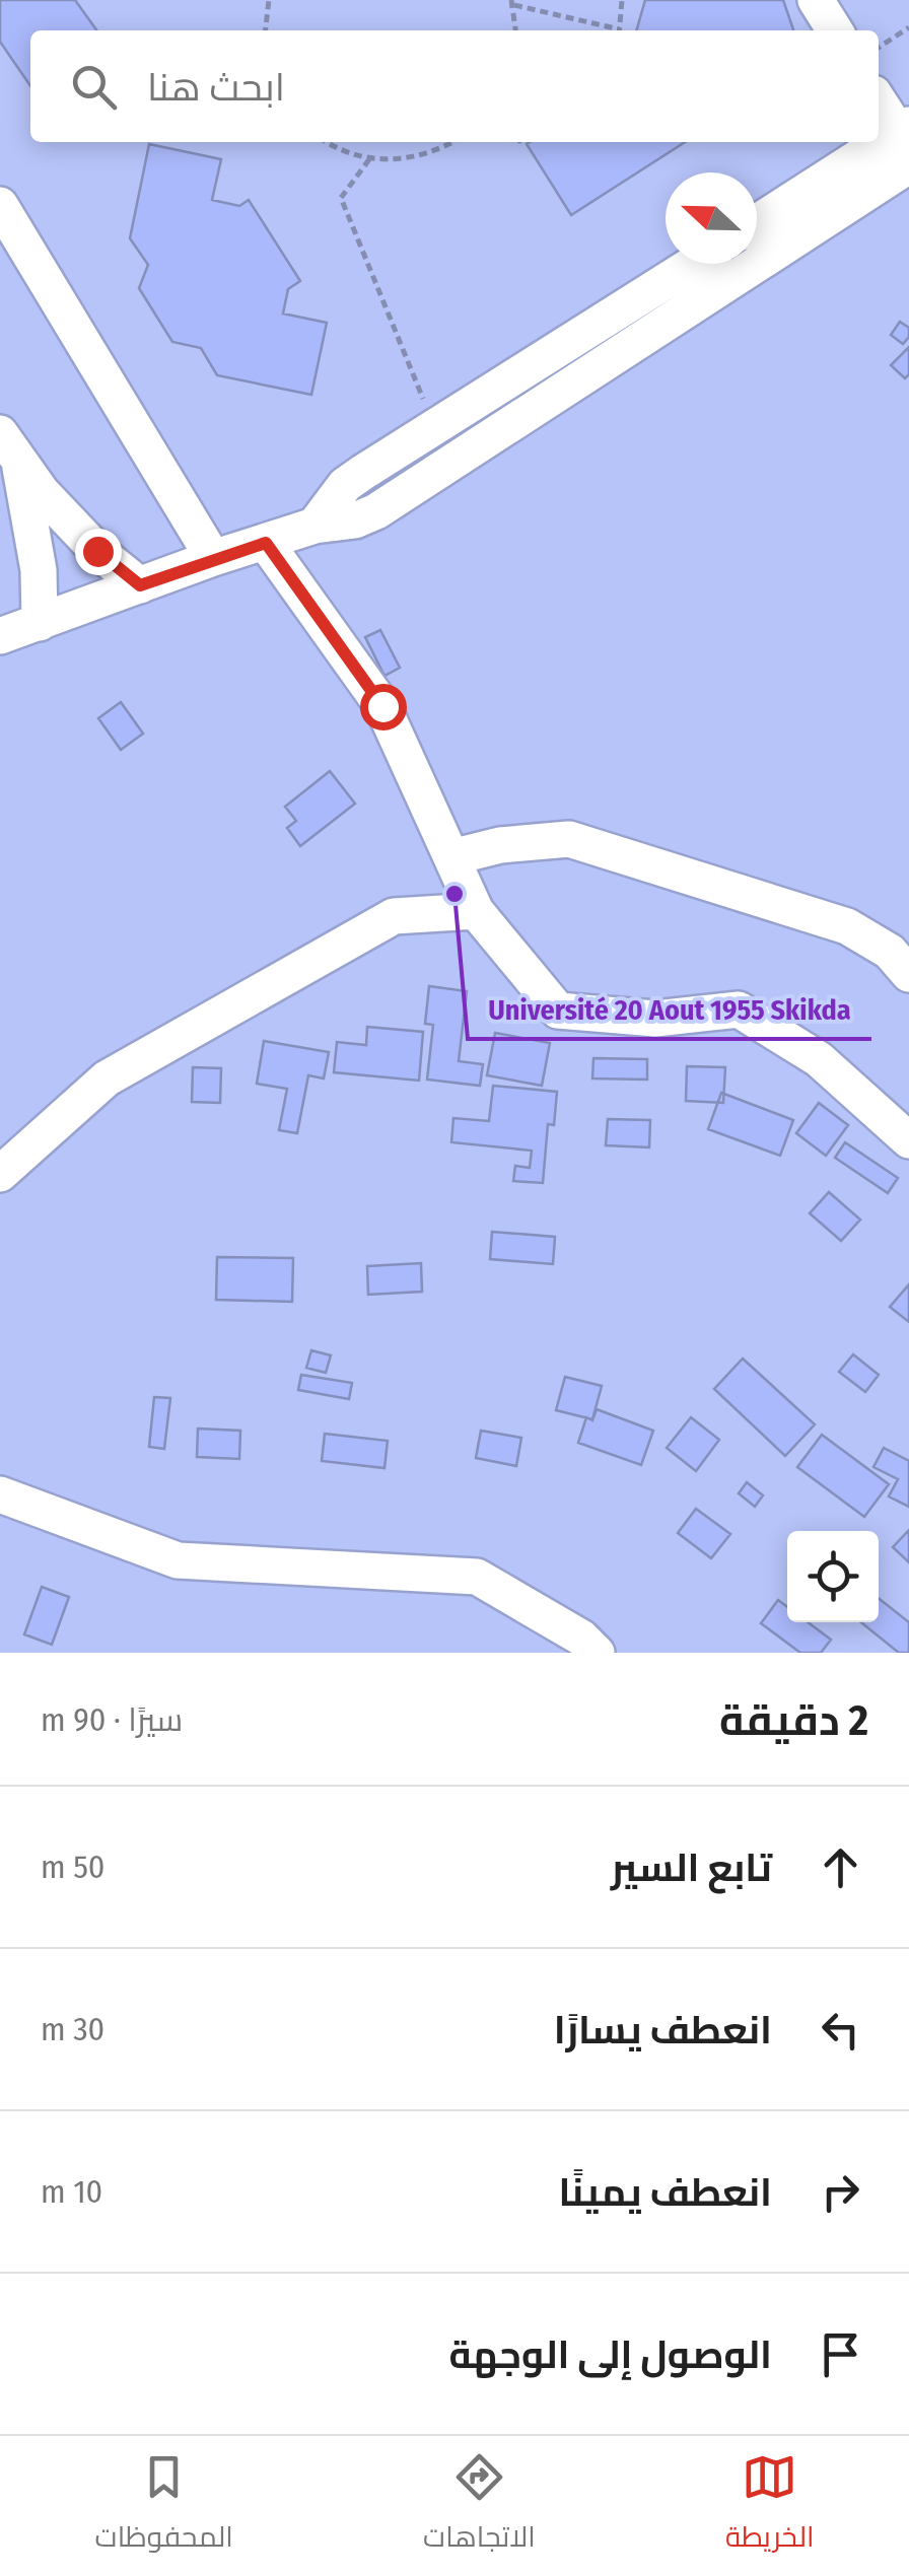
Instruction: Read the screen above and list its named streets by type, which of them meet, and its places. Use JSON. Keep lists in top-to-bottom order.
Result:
{
  "places": ["Université 20 Aout 1955 Skikda"],
  "north": "left",
  "page": {
    "search": "ابحث هنا",
    "heading": ["2 دقيقة", "سيرًا · 90 m"],
    "list": [
      ["تابع السير", "50 m"],
      ["انعطف يسارًا", "30 m"],
      ["انعطف يمينًا", "10 m"],
      "الوصول إلى الوجهة"
    ],
    "nav": ["الخريطة", "الاتجاهات", "المحفوظات"]
  }
}
